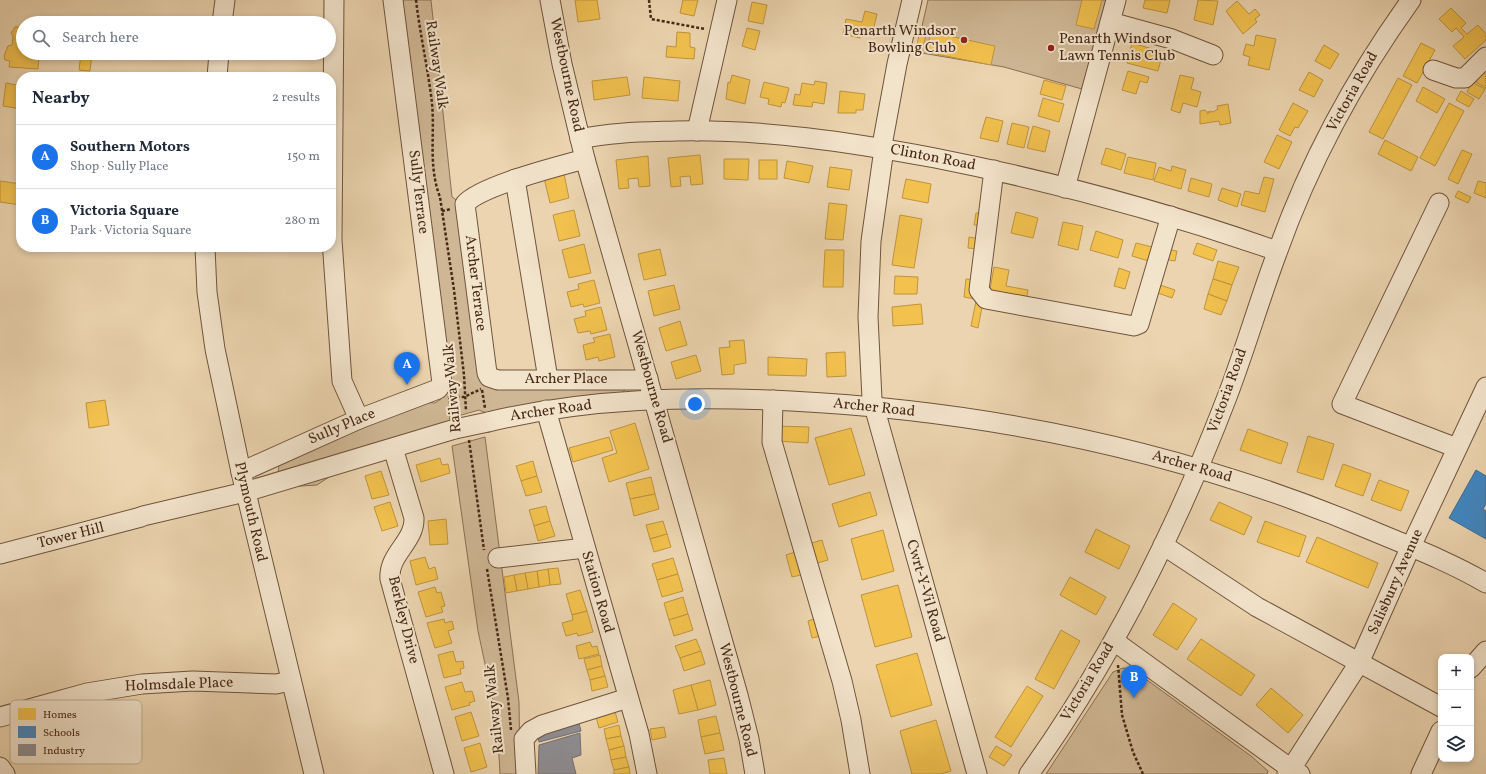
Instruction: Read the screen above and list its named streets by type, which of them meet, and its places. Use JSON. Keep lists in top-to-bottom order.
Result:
{
  "streets": {
    "street": [
      "Westbourne Road",
      "Victoria Road",
      "Clinton Road",
      "Sully Terrace",
      "Archer Terrace",
      "Archer Place",
      "Archer Road",
      "Sully Place",
      "Plymouth Road",
      "Tower Hill",
      "Salisbury Avenue",
      "Cwrt-Y-Vil Road",
      "Station Road",
      "Berkley Drive",
      "Holmsdale Place"
    ],
    "path": ["Railway Walk"]
  },
  "crossings": [
    ["Railway Walk", "Archer Road"],
    ["Westbourne Road", "Clinton Road"],
    ["Westbourne Road", "Archer Place"],
    ["Westbourne Road", "Archer Road"],
    ["Victoria Road", "Clinton Road"],
    ["Victoria Road", "Archer Road"],
    ["Clinton Road", "Cwrt-Y-Vil Road"],
    ["Sully Terrace", "Sully Place"],
    ["Archer Terrace", "Archer Place"],
    ["Archer Road", "Plymouth Road"],
    ["Archer Road", "Tower Hill"],
    ["Archer Road", "Salisbury Avenue"],
    ["Archer Road", "Cwrt-Y-Vil Road"],
    ["Archer Road", "Station Road"],
    ["Archer Road", "Berkley Drive"],
    ["Sully Place", "Plymouth Road"],
    ["Plymouth Road", "Tower Hill"],
    ["Plymouth Road", "Holmsdale Place"]
  ],
  "places": ["Penarth Windsor Bowling Club", "Penarth Windsor Lawn Tennis Club"],
  "legend": ["Homes", "Schools", "Industry"],
  "page": {
    "search": "Search here",
    "heading": ["Nearby", "2 results"],
    "list": [
      {
        "mark": "A",
        "name": "Southern Motors",
        "note": "Shop · Sully Place",
        "value": "150 m"
      },
      {
        "mark": "B",
        "name": "Victoria Square",
        "note": "Park · Victoria Square",
        "value": "280 m"
      }
    ],
    "pins": ["A", "B"],
    "map_buttons": ["+", "−"]
  }
}
